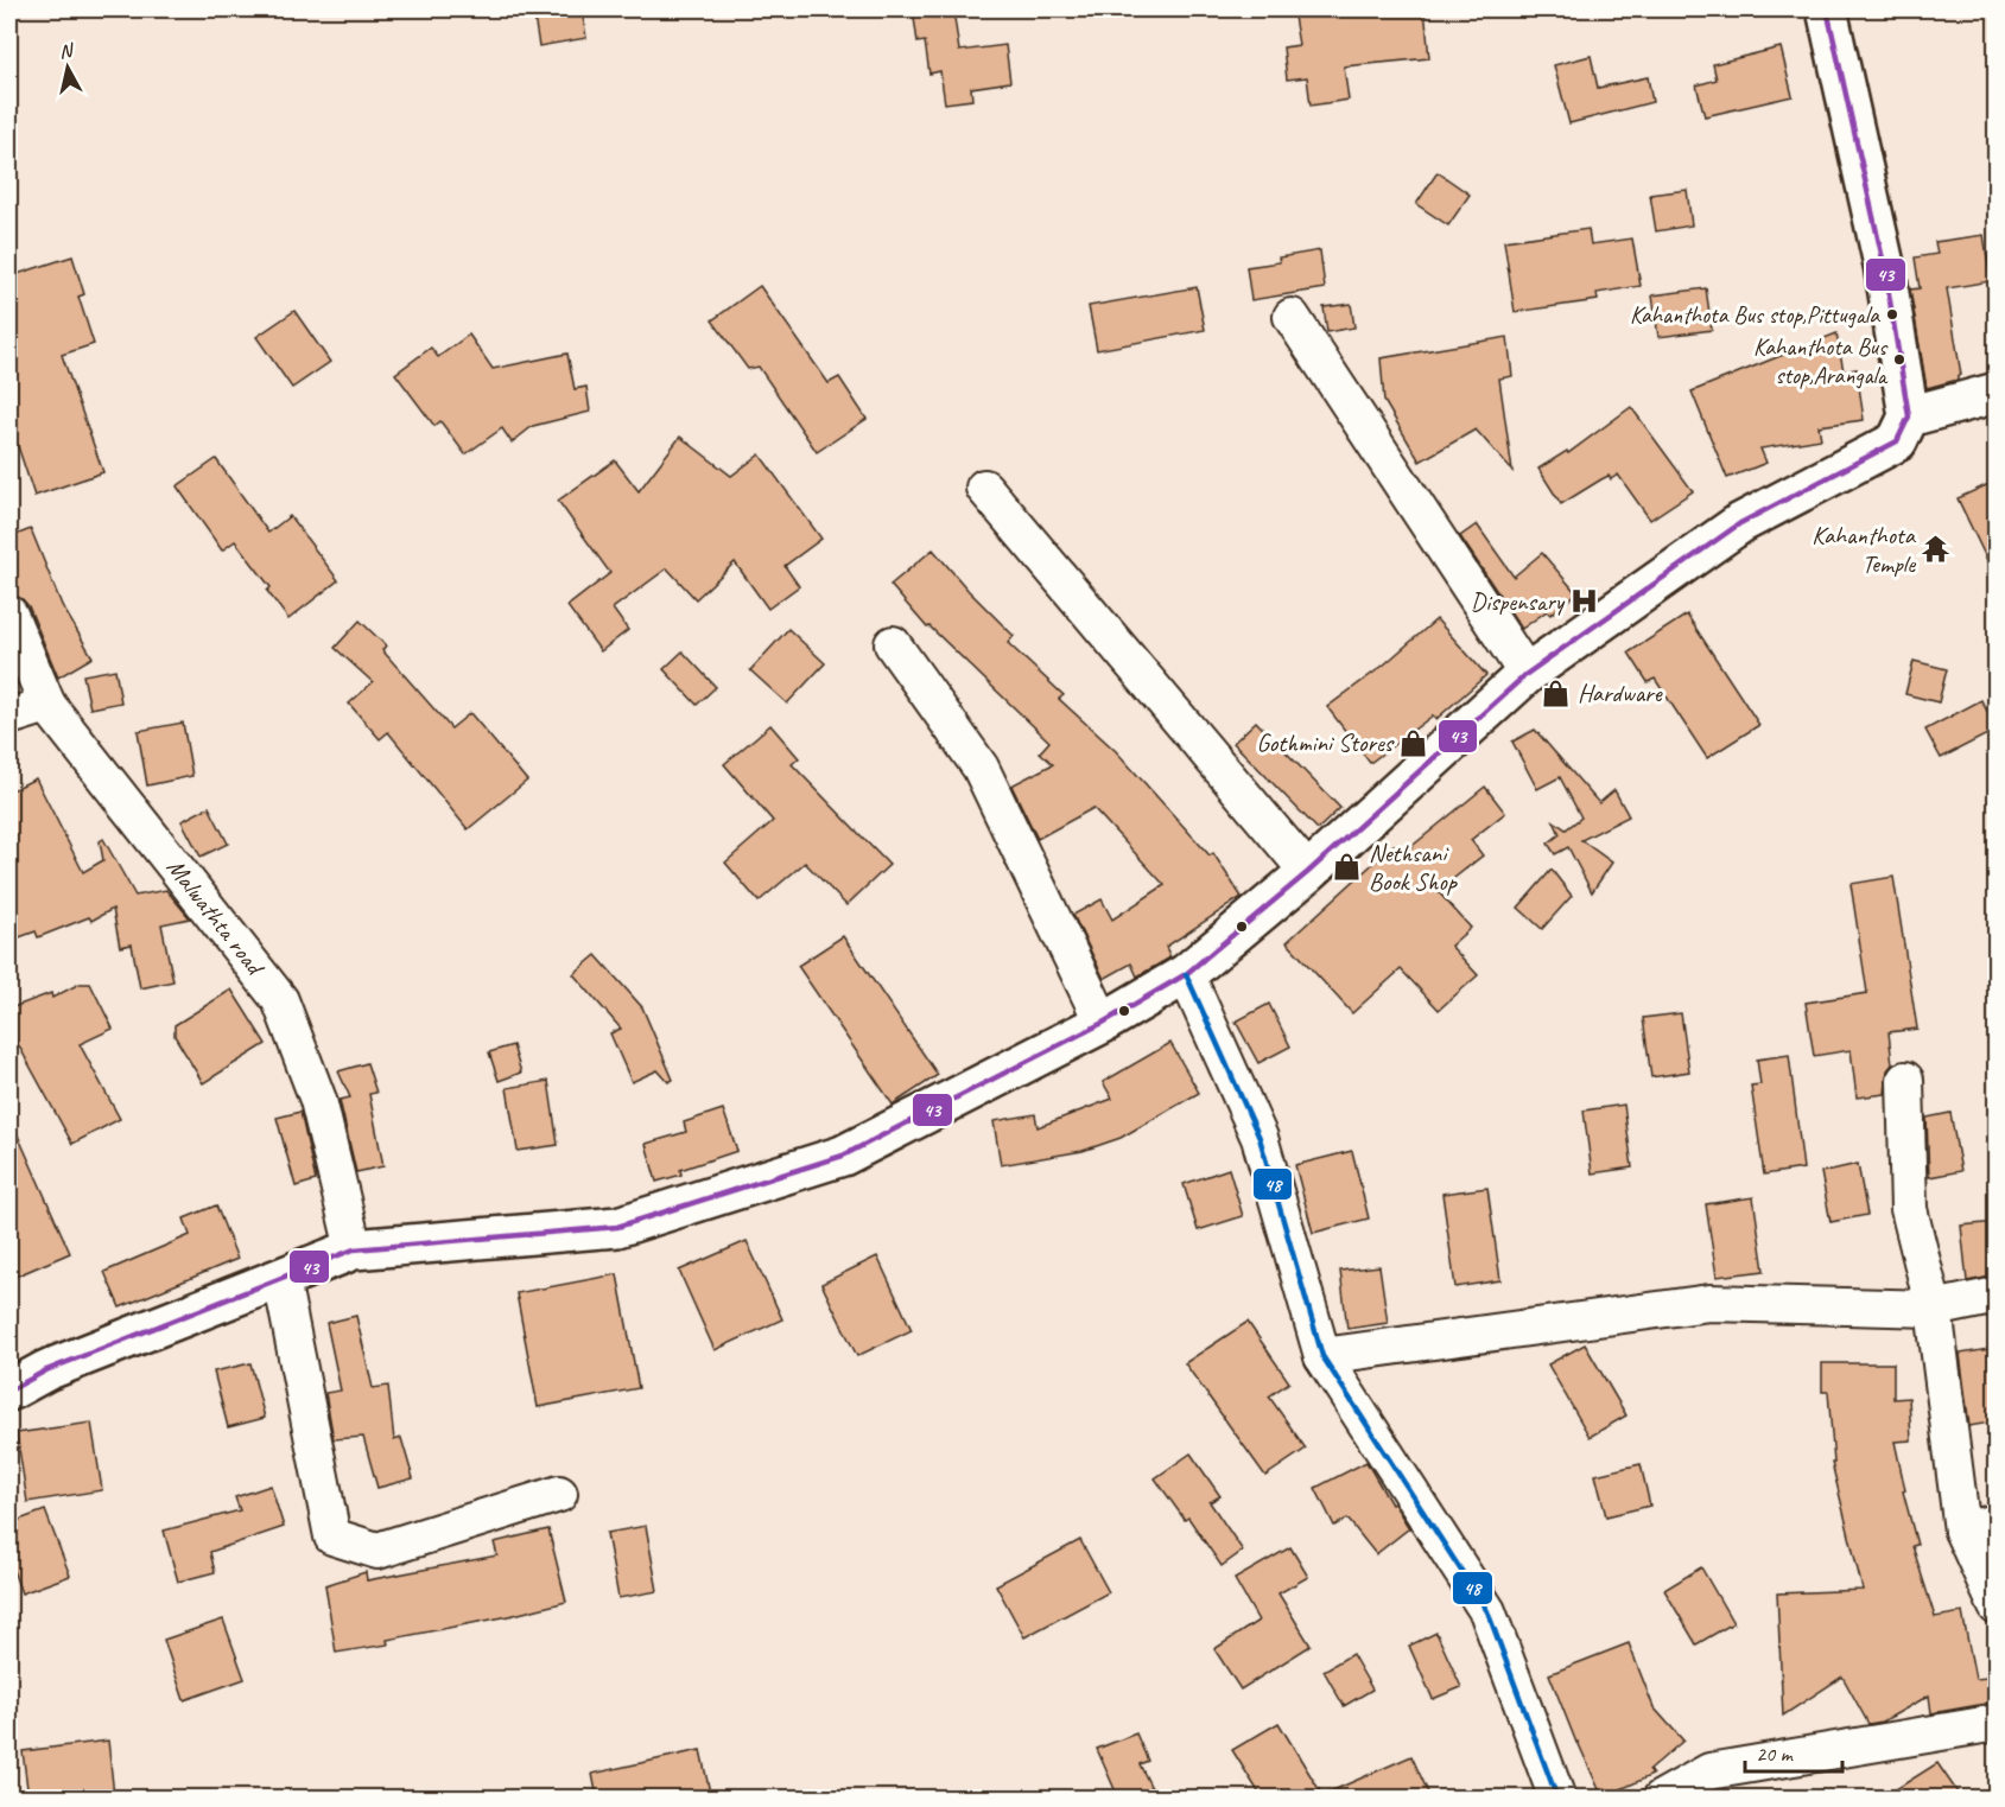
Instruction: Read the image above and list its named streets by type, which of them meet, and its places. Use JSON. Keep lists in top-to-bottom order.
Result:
{
  "streets": {
    "street": ["Malwathta road"]
  },
  "places": {
    "other": ["Kahanthota Bus stop,Pittugala", "Kahanthota Bus stop,Arangala"],
    "temple": ["Kahanthota Temple"],
    "hospital": ["Dispensary"],
    "shop": ["Hardware", "Gothmini Stores", "Nethsani Book Shop"]
  },
  "lines": ["transit line 43", "transit line 48"],
  "scale_bar": "20 m",
  "north": "top"
}
